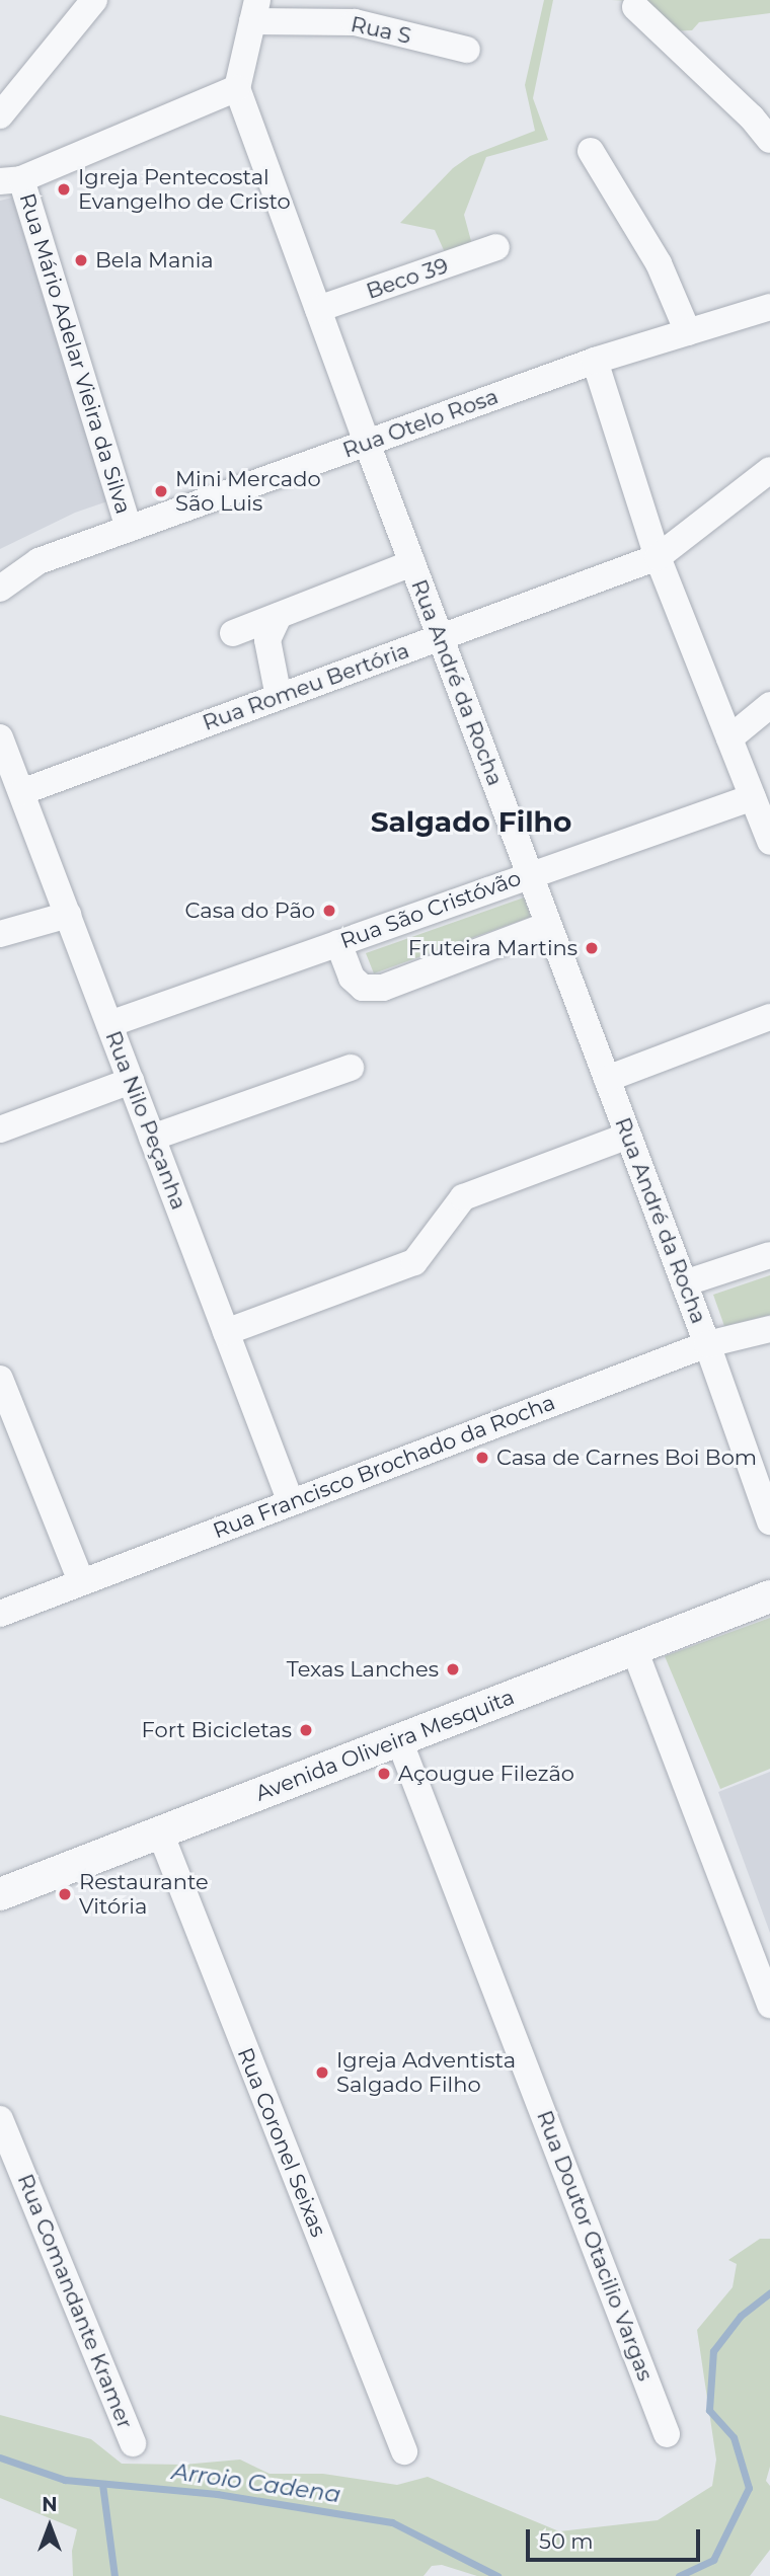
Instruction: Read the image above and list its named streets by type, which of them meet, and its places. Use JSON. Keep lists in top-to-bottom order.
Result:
{
  "streets": {
    "street": [
      "Rua S",
      "Beco 39",
      "Rua Mário Adelar Vieira da Silva",
      "Rua Otelo Rosa",
      "Rua André da Rocha",
      "Rua Romeu Bertória",
      "Rua São Cristóvão",
      "Rua Nilo Peçanha",
      "Rua Francisco Brochado da Rocha",
      "Avenida Oliveira Mesquita",
      "Rua Coronel Seixas",
      "Rua Doutor Otacilio Vargas",
      "Rua Comandante Kramer"
    ]
  },
  "crossings": [
    ["Beco 39", "Rua André da Rocha"],
    ["Rua Mário Adelar Vieira da Silva", "Rua Otelo Rosa"],
    ["Rua Otelo Rosa", "Rua André da Rocha"],
    ["Rua André da Rocha", "Rua Romeu Bertória"],
    ["Rua André da Rocha", "Rua São Cristóvão"],
    ["Rua André da Rocha", "Rua Francisco Brochado da Rocha"],
    ["Rua Romeu Bertória", "Rua Nilo Peçanha"],
    ["Rua São Cristóvão", "Rua Nilo Peçanha"],
    ["Rua Nilo Peçanha", "Rua Francisco Brochado da Rocha"],
    ["Avenida Oliveira Mesquita", "Rua Coronel Seixas"],
    ["Avenida Oliveira Mesquita", "Rua Doutor Otacilio Vargas"]
  ],
  "districts": ["Salgado Filho"],
  "water": ["Arroio Cadena"],
  "places": [
    "Igreja Pentecostal Evangelho de Cristo",
    "Bela Mania",
    "Mini Mercado São Luis",
    "Casa do Pão",
    "Fruteira Martins",
    "Casa de Carnes Boi Bom",
    "Texas Lanches",
    "Fort Bicicletas",
    "Açougue Filezão",
    "Restaurante Vitória",
    "Igreja Adventista Salgado Filho"
  ],
  "scale_bar": "50 m",
  "north": "top"
}
